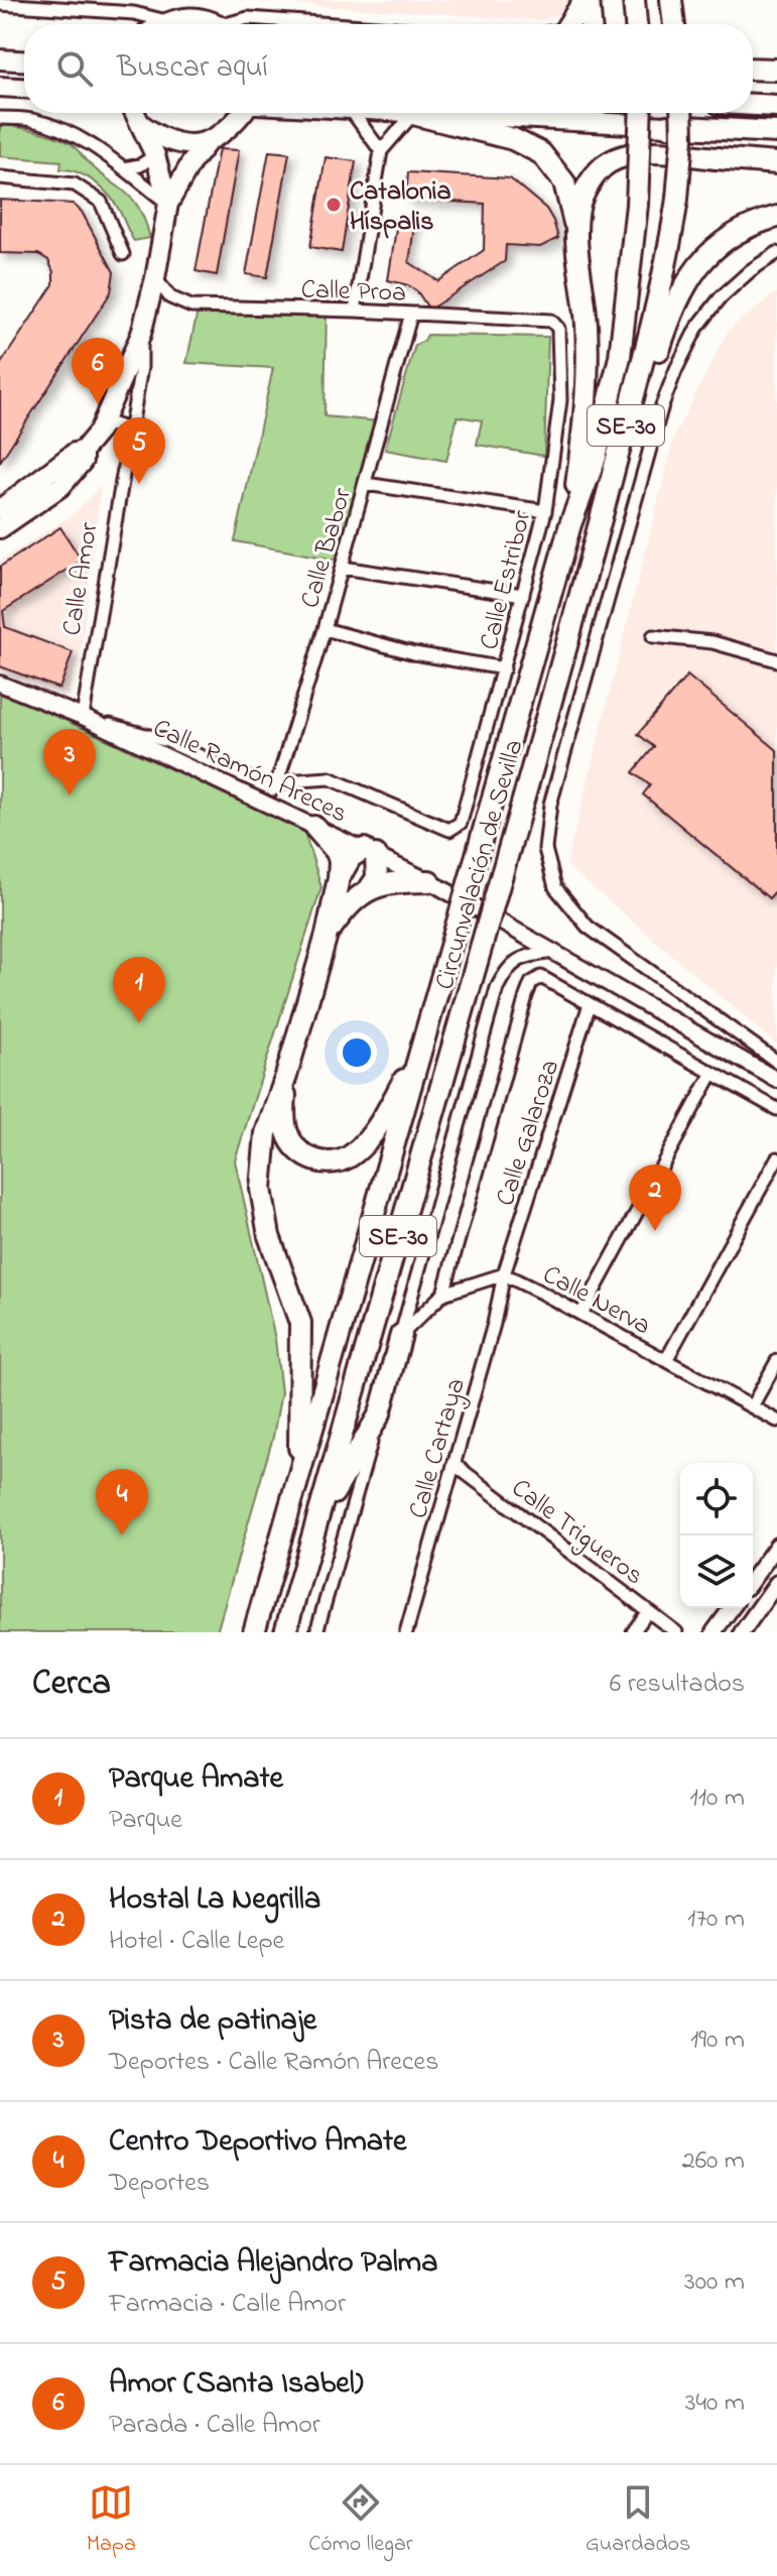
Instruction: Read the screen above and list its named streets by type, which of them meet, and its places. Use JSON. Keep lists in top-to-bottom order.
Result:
{
  "streets": {
    "highway": ["SE-30", "Circunvalación de Sevilla"],
    "main road": ["Calle Amor"],
    "street": [
      "Calle Proa",
      "Calle Babor",
      "Calle Estribor",
      "Calle Ramón Areces",
      "Calle Galaroza",
      "Calle Nerva",
      "Calle Cartaya",
      "Calle Trigueros"
    ]
  },
  "crossings": [
    ["Calle Proa", "Calle Babor"],
    ["Calle Proa", "Calle Amor"],
    ["Calle Proa", "Calle Estribor"],
    ["Calle Babor", "Calle Estribor"],
    ["Calle Amor", "Calle Ramón Areces"],
    ["Calle Galaroza", "Calle Nerva"],
    ["Calle Galaroza", "Calle Cartaya"],
    ["Calle Nerva", "Calle Cartaya"],
    ["Calle Cartaya", "Calle Trigueros"]
  ],
  "places": ["Catalonia Híspalis"],
  "page": {
    "search": "Buscar aquí",
    "pins": [
      "6",
      "5",
      "3",
      "1",
      "2",
      "4"
    ],
    "heading": ["Cerca", "6 resultados"],
    "list": [
      {
        "mark": "1",
        "name": "Parque Amate",
        "note": "Parque",
        "value": "110 m"
      },
      {
        "mark": "2",
        "name": "Hostal La Negrilla",
        "note": "Hotel · Calle Lepe",
        "value": "170 m"
      },
      {
        "mark": "3",
        "name": "Pista de patinaje",
        "note": "Deportes · Calle Ramón Areces",
        "value": "190 m"
      },
      {
        "mark": "4",
        "name": "Centro Deportivo Amate",
        "note": "Deportes",
        "value": "260 m"
      },
      {
        "mark": "5",
        "name": "Farmacia Alejandro Palma",
        "note": "Farmacia · Calle Amor",
        "value": "300 m"
      },
      {
        "mark": "6",
        "name": "Amor (Santa Isabel)",
        "note": "Parada · Calle Amor",
        "value": "340 m"
      }
    ],
    "nav": ["Mapa", "Cómo llegar", "Guardados"]
  }
}
